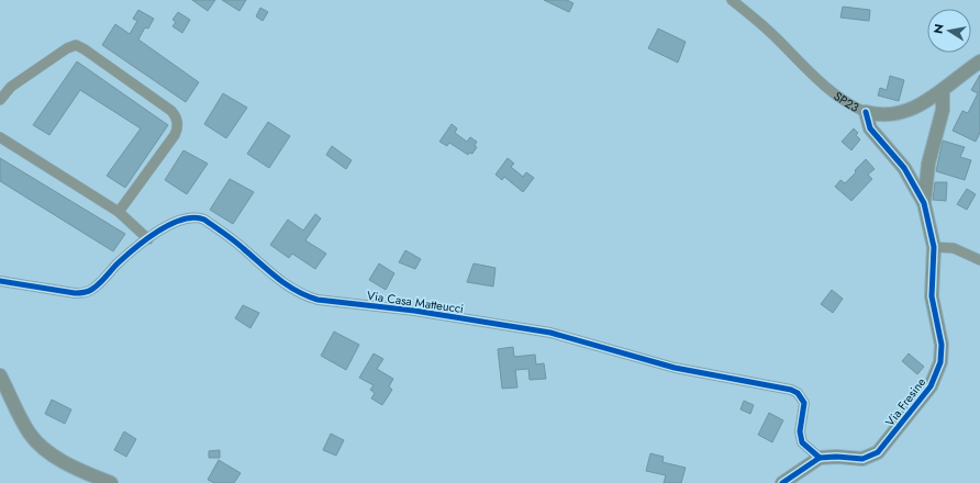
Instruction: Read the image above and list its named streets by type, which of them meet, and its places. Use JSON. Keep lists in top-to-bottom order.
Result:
{
  "streets": {
    "street": ["SP23", "Via Casa Matteucci", "Via Fresine"]
  },
  "crossings": [
    ["Via Casa Matteucci", "Via Fresine"]
  ],
  "north": "left"
}
